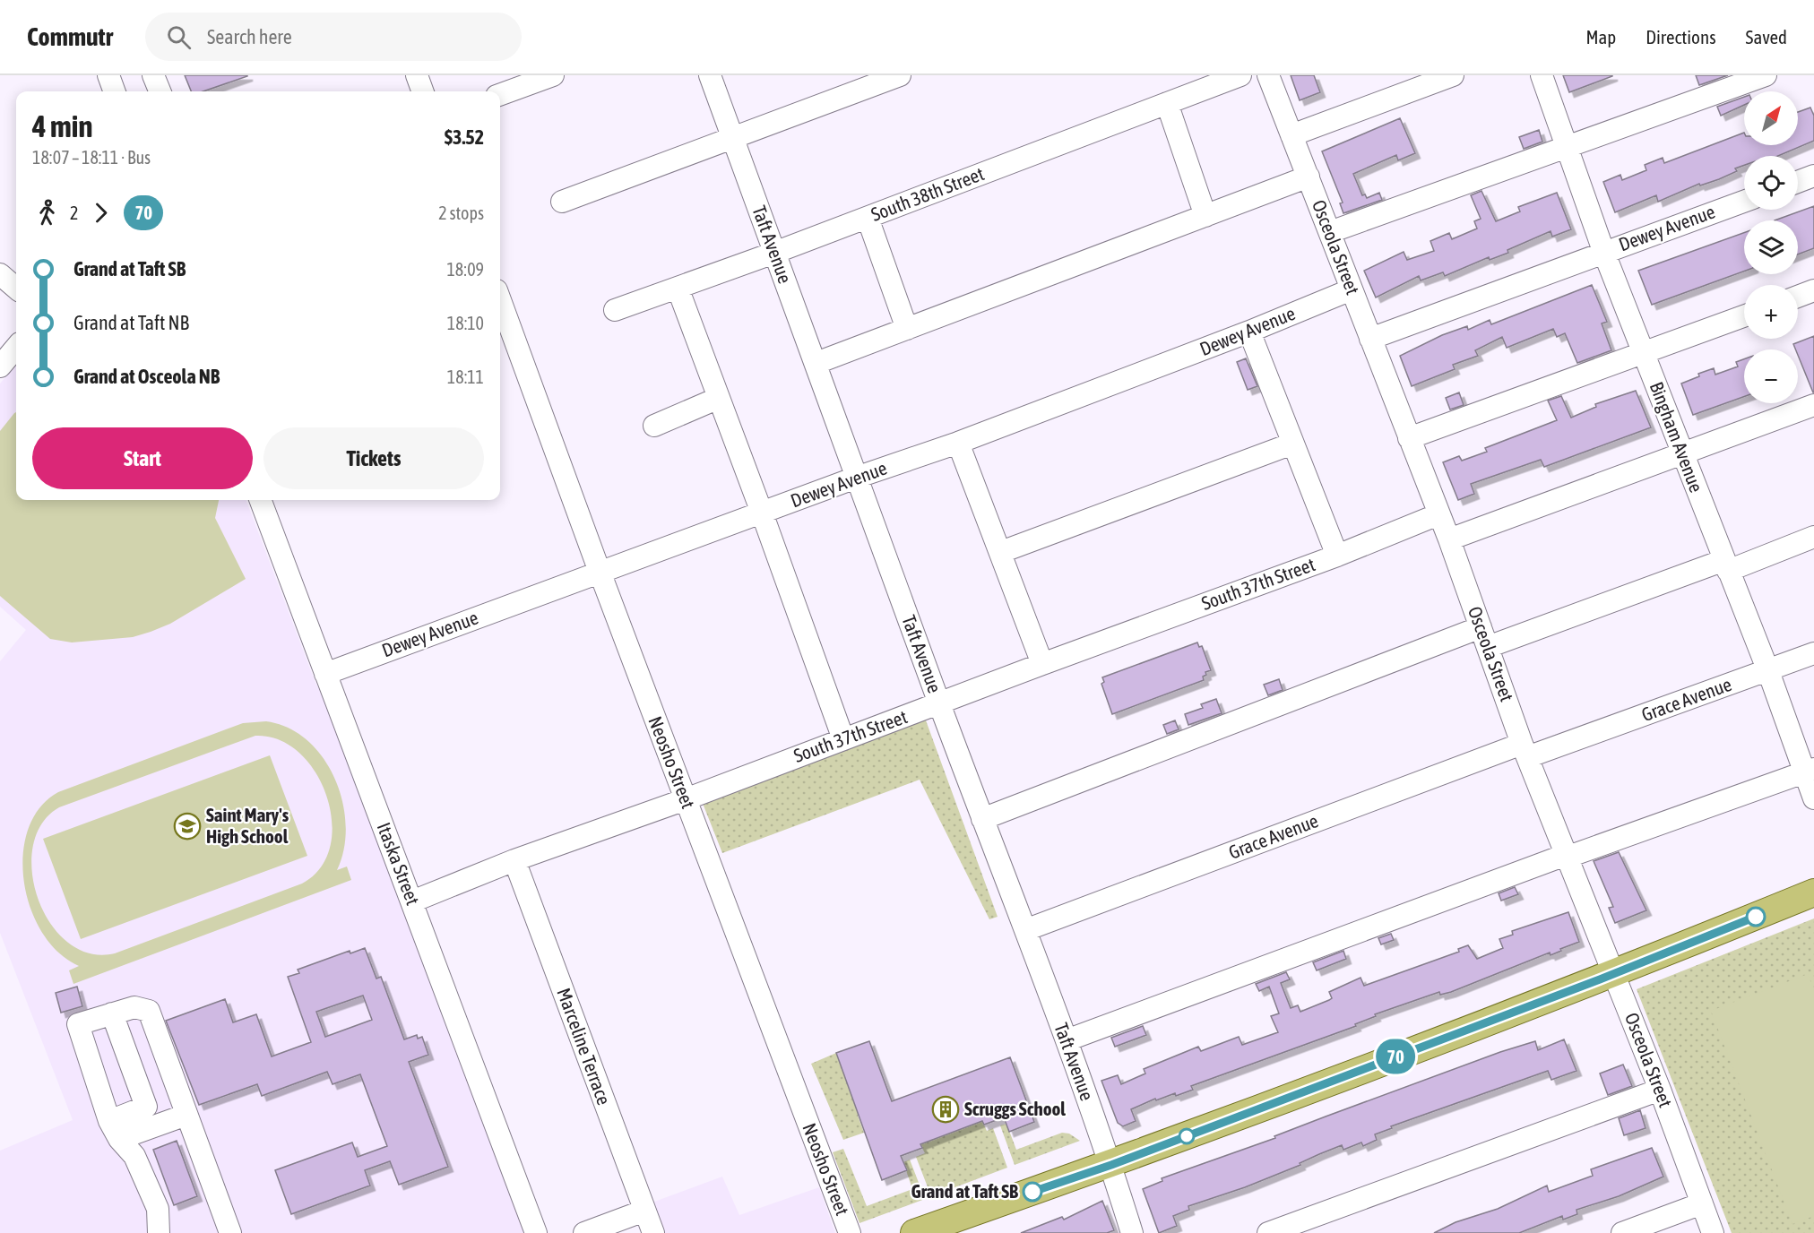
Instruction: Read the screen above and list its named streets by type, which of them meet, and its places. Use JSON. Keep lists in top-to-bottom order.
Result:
{
  "streets": {
    "street": [
      "South 38th Street",
      "Dewey Avenue",
      "Taft Avenue",
      "Osceola Street",
      "Bingham Avenue",
      "South 37th Street",
      "Grace Avenue",
      "Neosho Street",
      "Itaska Street",
      "Marceline Terrace"
    ]
  },
  "crossings": [
    ["South 38th Street", "Taft Avenue"],
    ["Dewey Avenue", "Taft Avenue"],
    ["Dewey Avenue", "Osceola Street"],
    ["Dewey Avenue", "Bingham Avenue"],
    ["Dewey Avenue", "Neosho Street"],
    ["Dewey Avenue", "Itaska Street"],
    ["Taft Avenue", "South 37th Street"],
    ["Taft Avenue", "Grace Avenue"],
    ["Osceola Street", "South 37th Street"],
    ["Osceola Street", "Grace Avenue"],
    ["Bingham Avenue", "Grace Avenue"],
    ["South 37th Street", "Neosho Street"],
    ["South 37th Street", "Itaska Street"],
    ["South 37th Street", "Marceline Terrace"]
  ],
  "places": {
    "school or university": ["Saint Mary's High School"],
    "building": ["Scruggs School"],
    "other": ["Grand at Taft SB"]
  },
  "lines": ["bus line 70"],
  "north": "top right",
  "page": {
    "header": "Commutr",
    "search": "Search here",
    "nav": ["Map", "Directions", "Saved"],
    "on_map": "70",
    "map_buttons": ["+", "−"],
    "heading": ["4 min", "18:07 – 18:11 · Bus", "$3.52"],
    "legs": ["2", "70", "2 stops"],
    "list": [
      {
        "name": "Grand at Taft SB",
        "value": "18:09"
      },
      {
        "name": "Grand at Taft NB",
        "value": "18:10"
      },
      {
        "name": "Grand at Osceola NB",
        "value": "18:11"
      }
    ],
    "buttons": ["Start", "Tickets"]
  }
}
